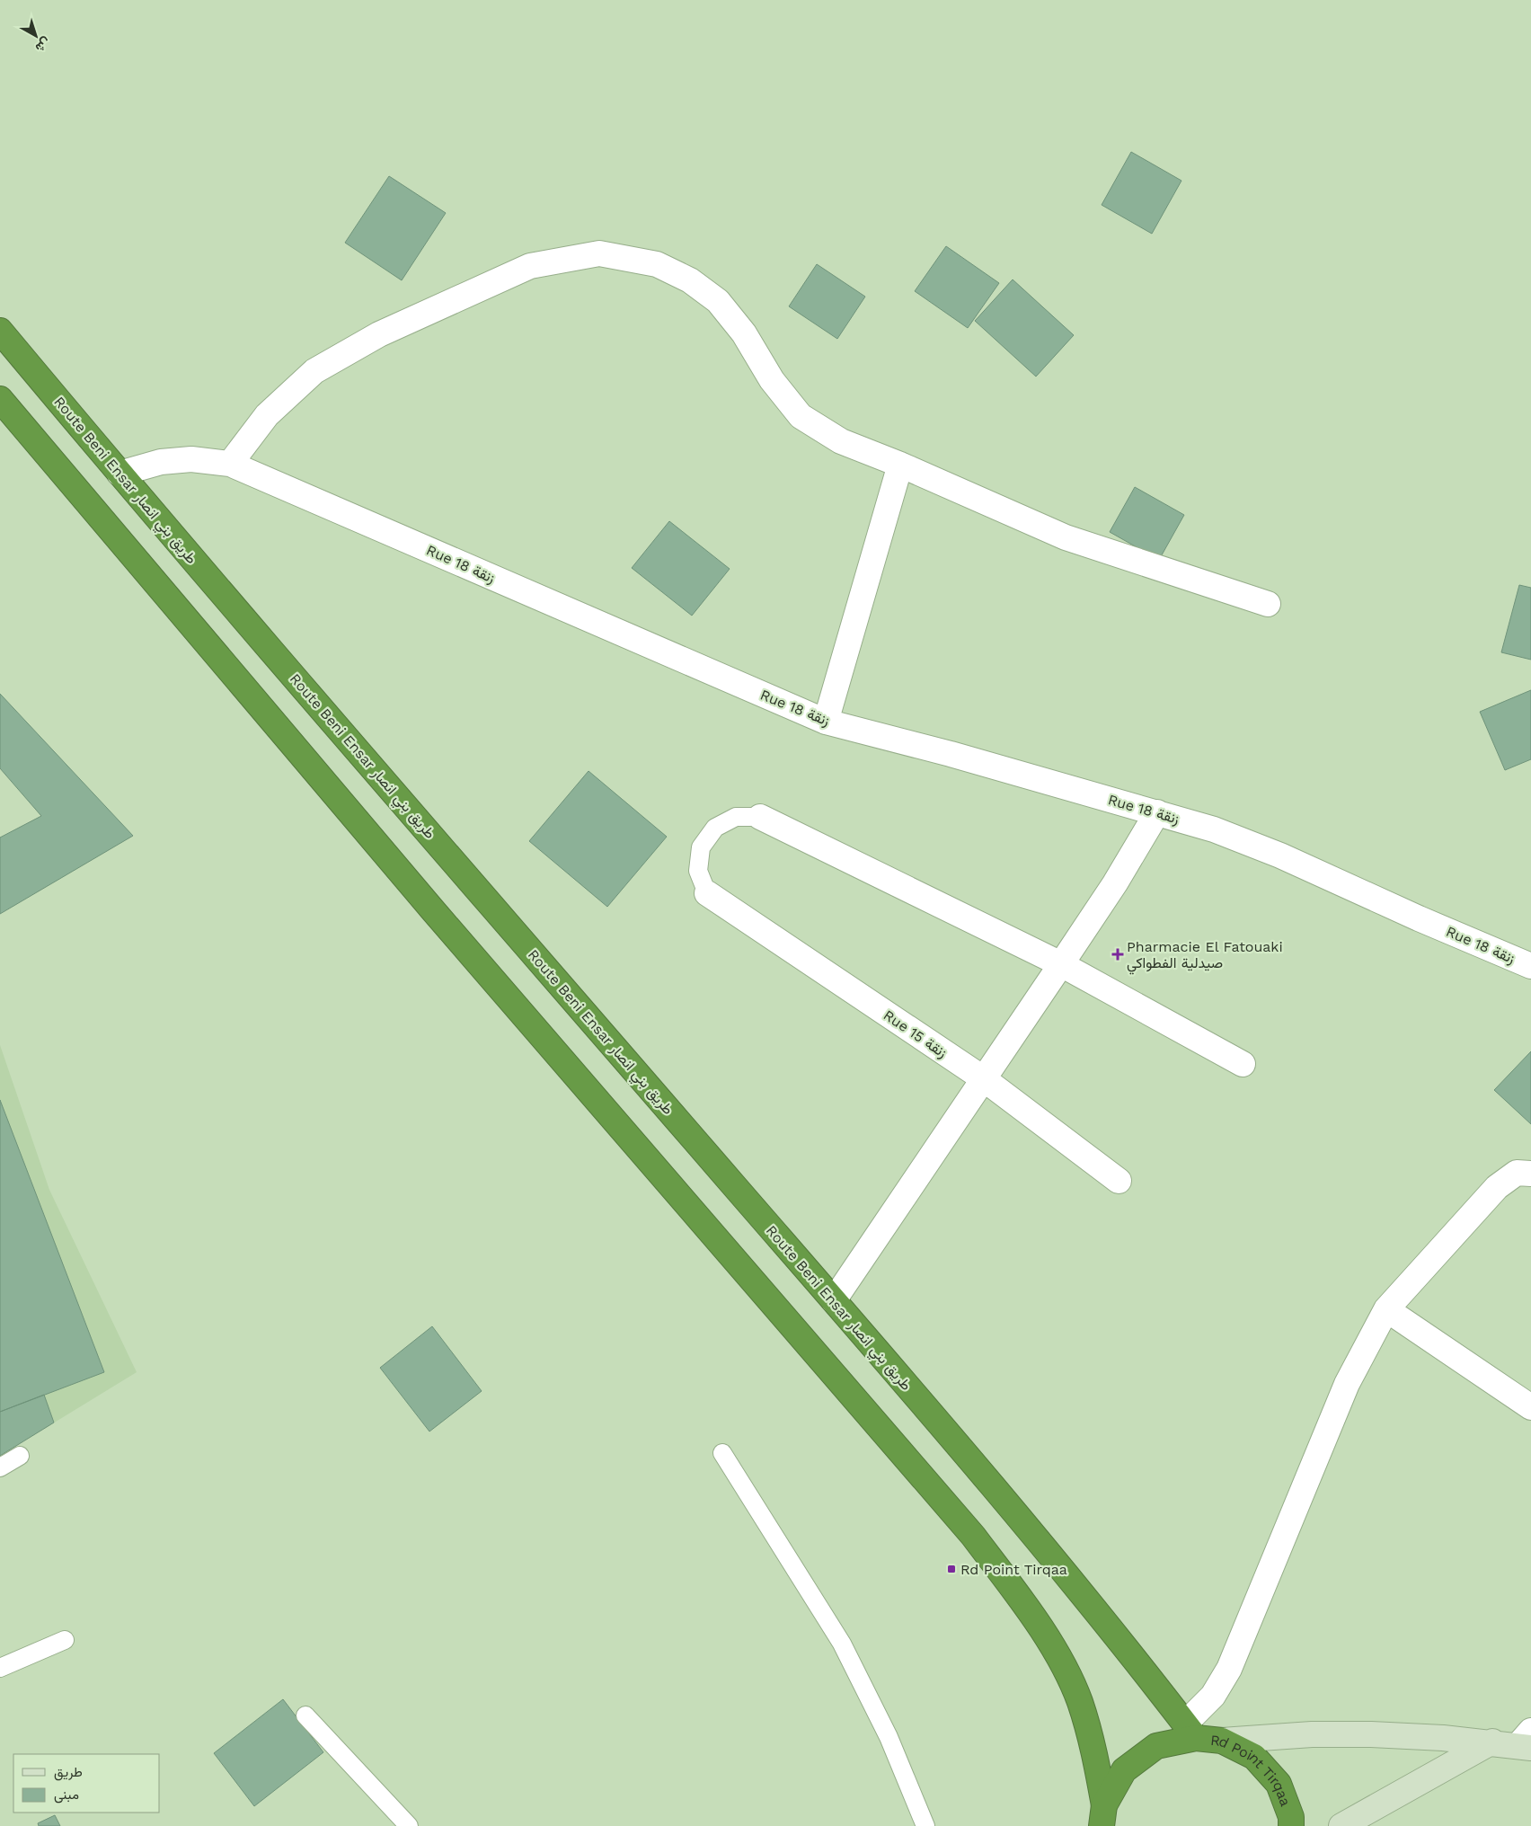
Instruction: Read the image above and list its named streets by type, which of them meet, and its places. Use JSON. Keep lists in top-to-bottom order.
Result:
{
  "streets": {
    "highway": ["Route Beni Ensar طريق بني انصار", "Rd Point Tirqaa"],
    "street": ["Rue 18 زنقة", "Rue 15 زنقة"]
  },
  "crossings": [
    ["Route Beni Ensar طريق بني انصار", "Rue 18 زنقة"],
    ["Route Beni Ensar طريق بني انصار", "Rd Point Tirqaa"]
  ],
  "places": {
    "health": ["Pharmacie El Fatouaki صيدلية الفطواكي"],
    "transit": ["Rd Point Tirqaa"]
  },
  "legend": ["طريق", "مبنى"],
  "north": "bottom right"
}
